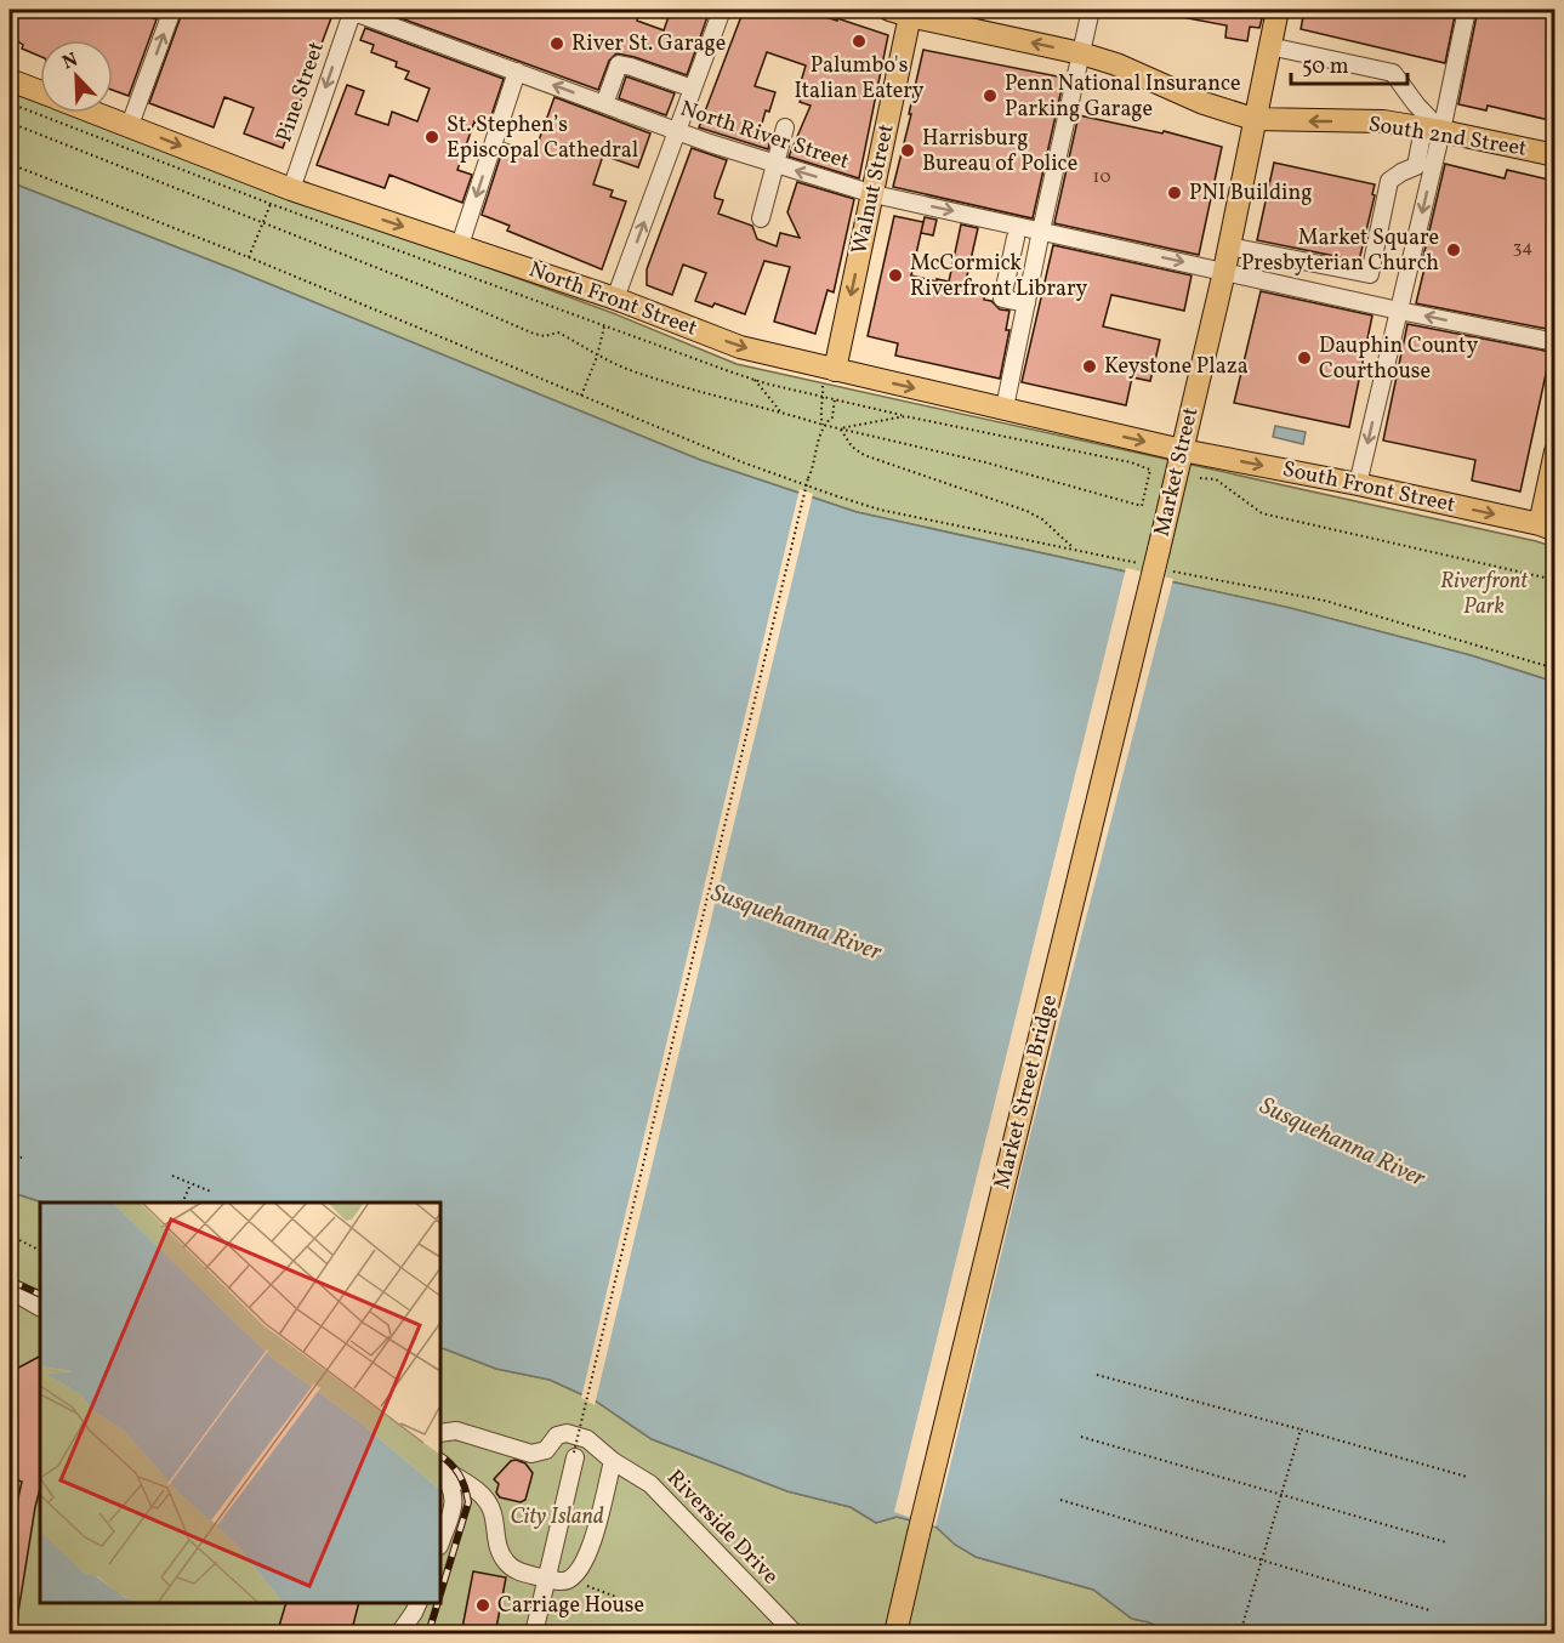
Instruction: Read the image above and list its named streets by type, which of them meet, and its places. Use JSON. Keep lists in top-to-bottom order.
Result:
{
  "streets": {
    "main road": [
      "South 2nd Street",
      "Walnut Street",
      "North Front Street",
      "Market Street",
      "South Front Street",
      "Market Street Bridge"
    ],
    "street": ["Pine Street", "North River Street", "Riverside Drive"]
  },
  "crossings": [
    ["Pine Street", "North River Street"],
    ["Pine Street", "North Front Street"],
    ["North River Street", "Walnut Street"],
    ["North River Street", "Market Street"],
    ["South 2nd Street", "Walnut Street"],
    ["South 2nd Street", "Market Street"],
    ["Walnut Street", "North Front Street"],
    ["North Front Street", "Market Street"],
    ["North Front Street", "South Front Street"],
    ["Market Street", "South Front Street"],
    ["Market Street", "Market Street Bridge"]
  ],
  "one_way": [
    "Pine Street",
    "South 2nd Street",
    "Walnut Street",
    "North Front Street",
    "South Front Street"
  ],
  "water": ["Susquehanna River"],
  "parks": ["Riverfront Park", "City Island"],
  "places": [
    "Palumbo's Italian Eatery",
    "River St. Garage",
    "Penn National Insurance Parking Garage",
    "St. Stephen’s Episcopal Cathedral",
    "Harrisburg Bureau of Police",
    "PNI Building",
    "Market Square Presbyterian Church",
    "McCormick Riverfront Library",
    "Dauphin County Courthouse",
    "Keystone Plaza",
    "Carriage House"
  ],
  "house_numbers": ["10", "34"],
  "scale_bar": "50 m",
  "north": "top left"
}
